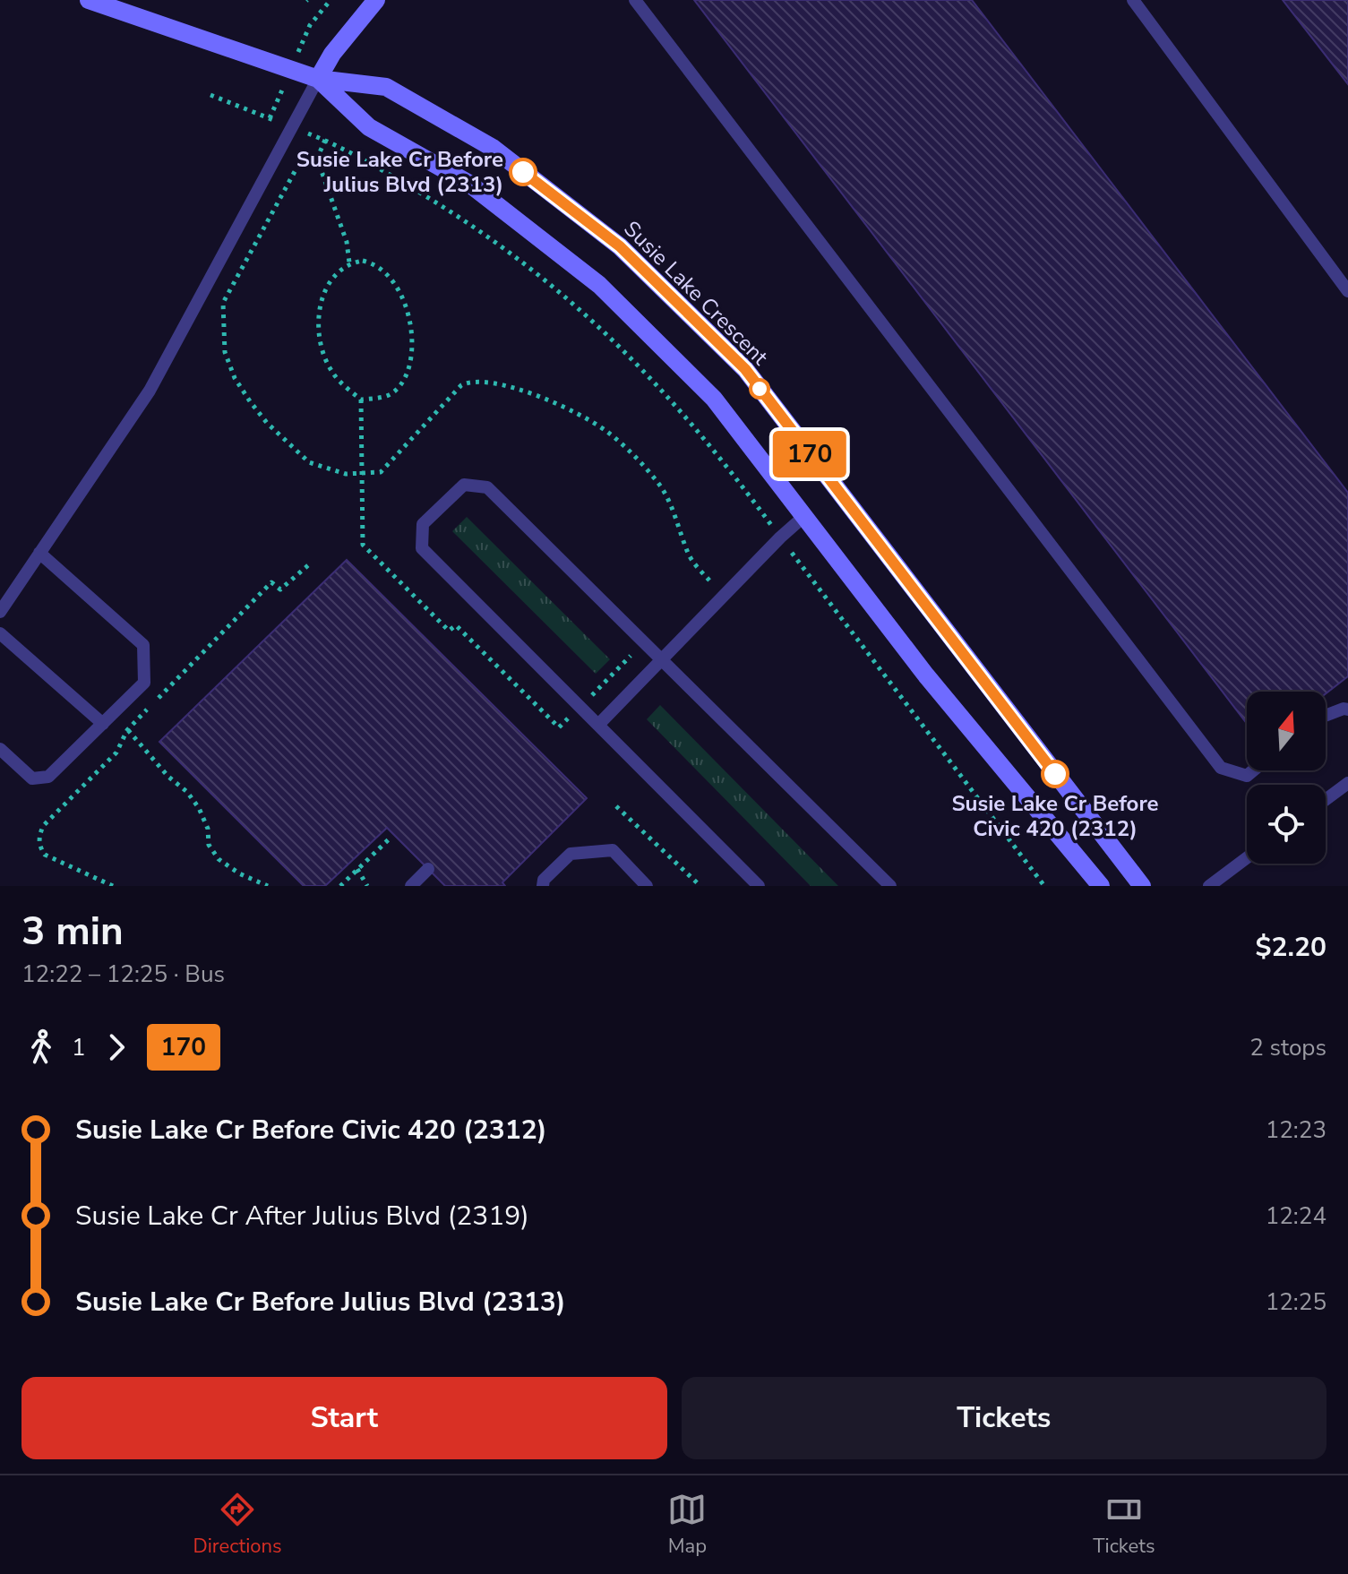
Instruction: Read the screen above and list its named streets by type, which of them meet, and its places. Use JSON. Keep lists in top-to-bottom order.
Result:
{
  "streets": {
    "street": ["Susie Lake Crescent"]
  },
  "places": ["Susie Lake Cr Before Julius Blvd (2313)", "Susie Lake Cr Before Civic 420 (2312)"],
  "lines": ["bus line 170"],
  "north": "top",
  "page": {
    "on_map": "170",
    "heading": ["3 min", "12:22 – 12:25 · Bus", "$2.20"],
    "legs": ["1", "170", "2 stops"],
    "list": [
      {
        "name": "Susie Lake Cr Before Civic 420 (2312)",
        "value": "12:23"
      },
      {
        "name": "Susie Lake Cr After Julius Blvd (2319)",
        "value": "12:24"
      },
      {
        "name": "Susie Lake Cr Before Julius Blvd (2313)",
        "value": "12:25"
      }
    ],
    "buttons": ["Start", "Tickets"],
    "tabs": ["Directions", "Map", "Tickets"]
  }
}
